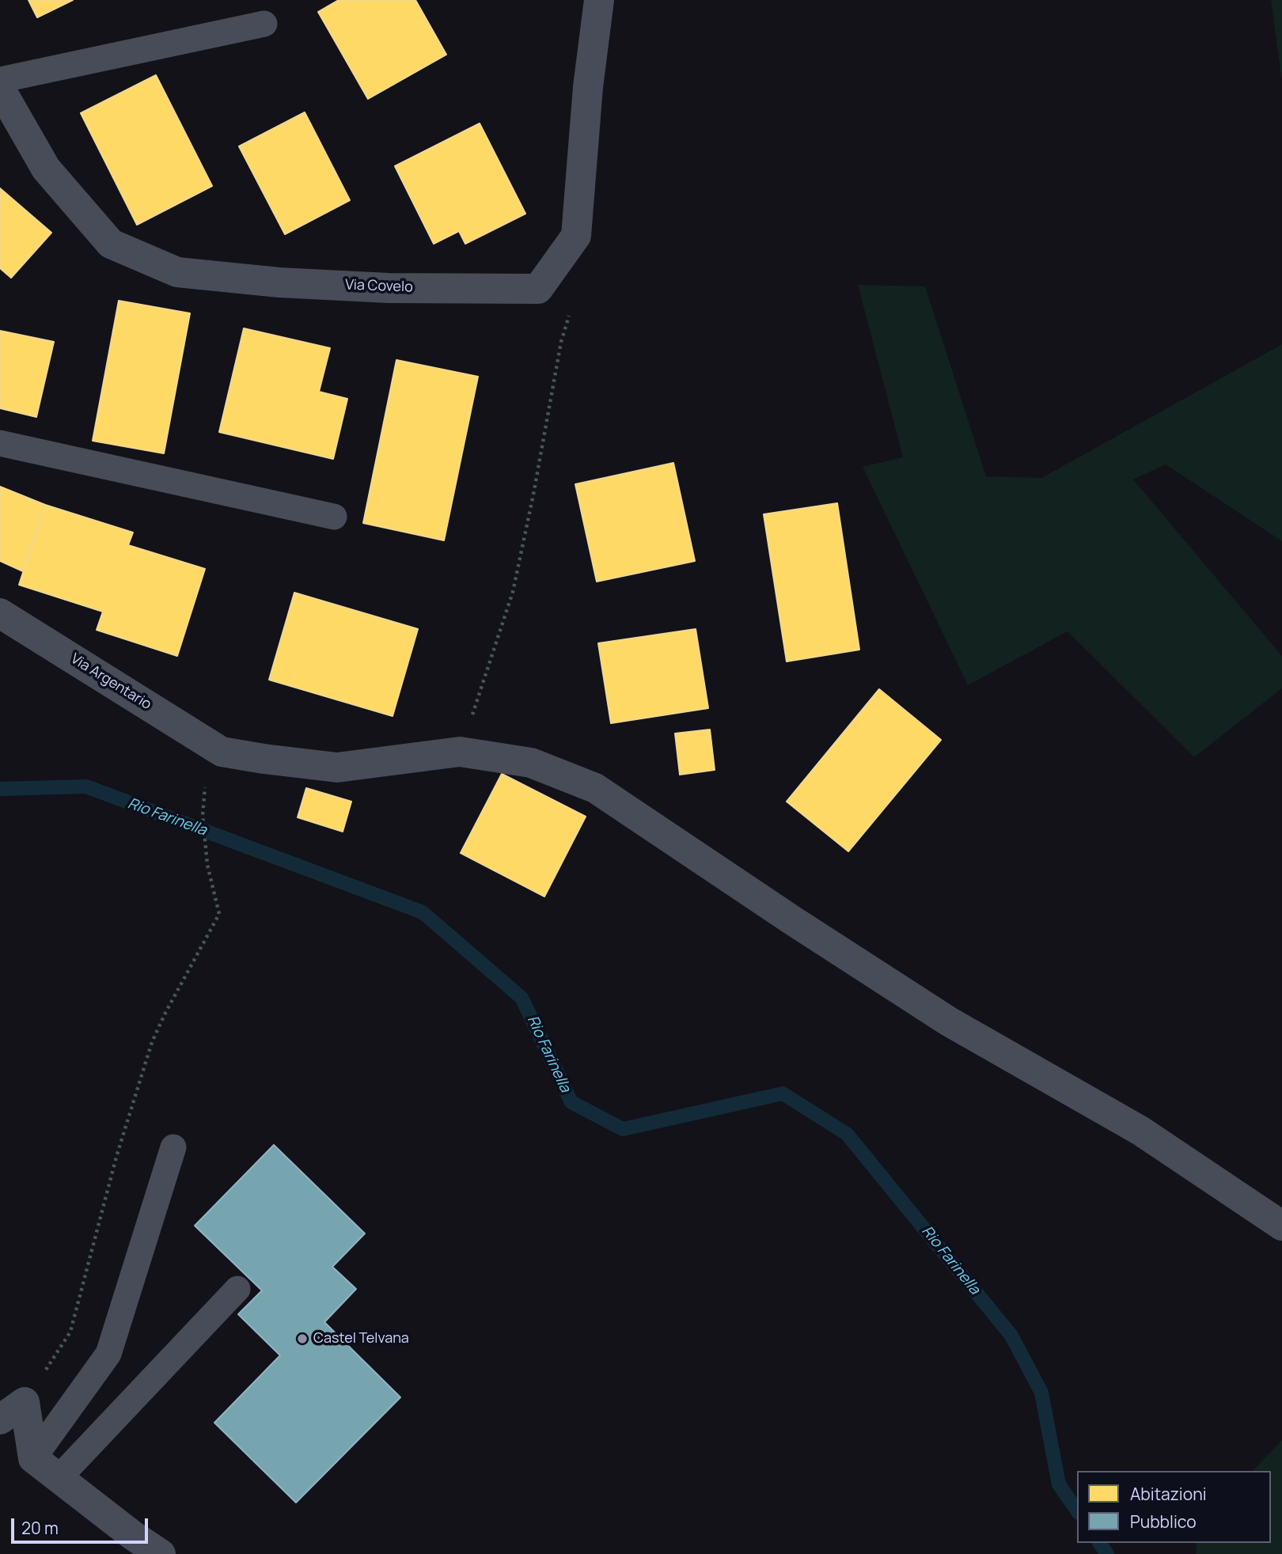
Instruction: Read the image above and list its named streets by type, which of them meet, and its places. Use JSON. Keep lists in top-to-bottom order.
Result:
{
  "streets": {
    "street": ["Via Covelo", "Via Argentario"]
  },
  "water": ["Rio Farinella"],
  "places": ["Castel Telvana"],
  "legend": ["Abitazioni", "Pubblico"],
  "scale_bar": "20 m"
}
